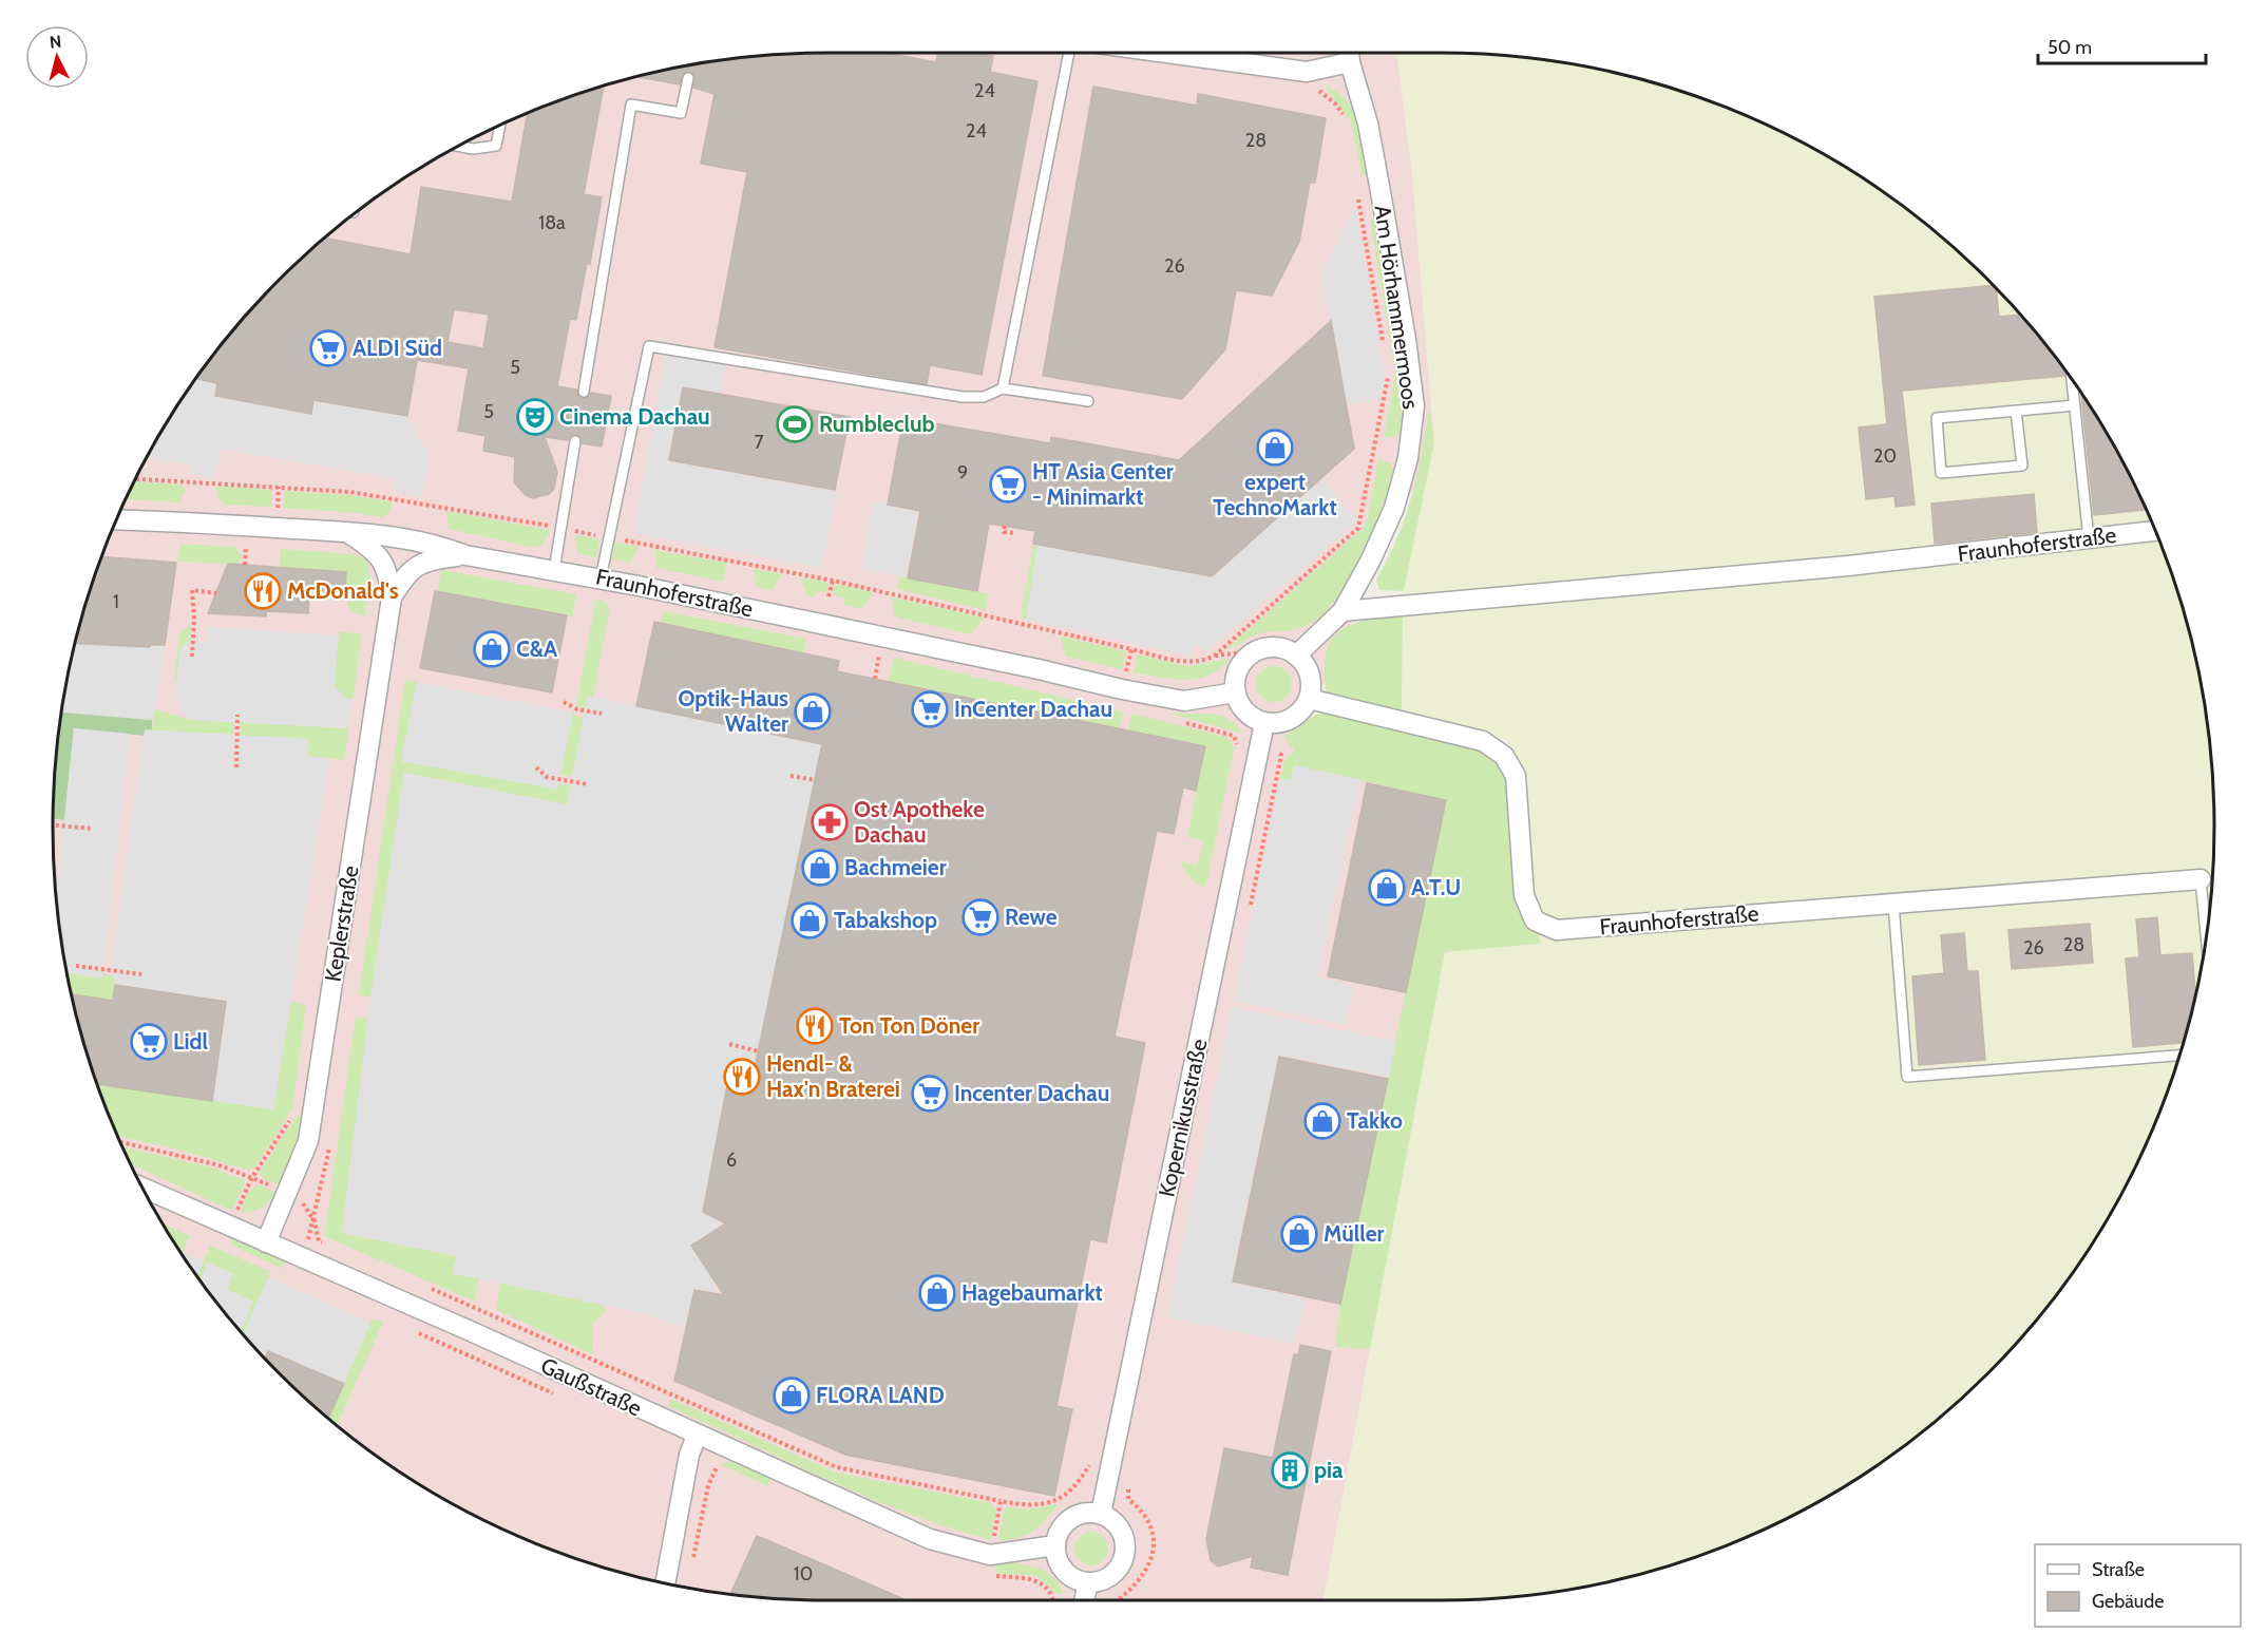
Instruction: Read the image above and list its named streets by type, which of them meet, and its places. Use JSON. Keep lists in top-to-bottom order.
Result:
{
  "streets": {
    "street": [
      "Am Hörhammermoos",
      "Fraunhoferstraße",
      "Keplerstraße",
      "Kopernikusstraße",
      "Gaußstraße"
    ]
  },
  "crossings": [
    ["Am Hörhammermoos", "Fraunhoferstraße"],
    ["Am Hörhammermoos", "Kopernikusstraße"],
    ["Fraunhoferstraße", "Keplerstraße"],
    ["Fraunhoferstraße", "Kopernikusstraße"],
    ["Keplerstraße", "Gaußstraße"],
    ["Kopernikusstraße", "Gaußstraße"]
  ],
  "places": {
    "supermarket": [
      "ALDI Süd",
      "HT Asia Center - Minimarkt",
      "InCenter Dachau",
      "Rewe",
      "Lidl",
      "Incenter Dachau"
    ],
    "theatre": ["Cinema Dachau"],
    "sports": ["Rumbleclub"],
    "shop": [
      "expert TechnoMarkt",
      "C&A",
      "Optik-Haus Walter",
      "Bachmeier",
      "A.T.U",
      "Tabakshop",
      "Takko",
      "Müller",
      "Hagebaumarkt",
      "FLORA LAND"
    ],
    "restaurant": ["McDonald's", "Ton Ton Döner", "Hendl- & Hax'n Braterei"],
    "pharmacy": ["Ost Apotheke Dachau"],
    "building": ["pia"]
  },
  "house_numbers": [
    "24",
    "24",
    "28",
    "18a",
    "26",
    "5",
    "5",
    "7",
    "20",
    "9",
    "1",
    "28",
    "26",
    "6",
    "10"
  ],
  "legend": ["Straße", "Gebäude"],
  "scale_bar": "50 m",
  "north": "top"
}
